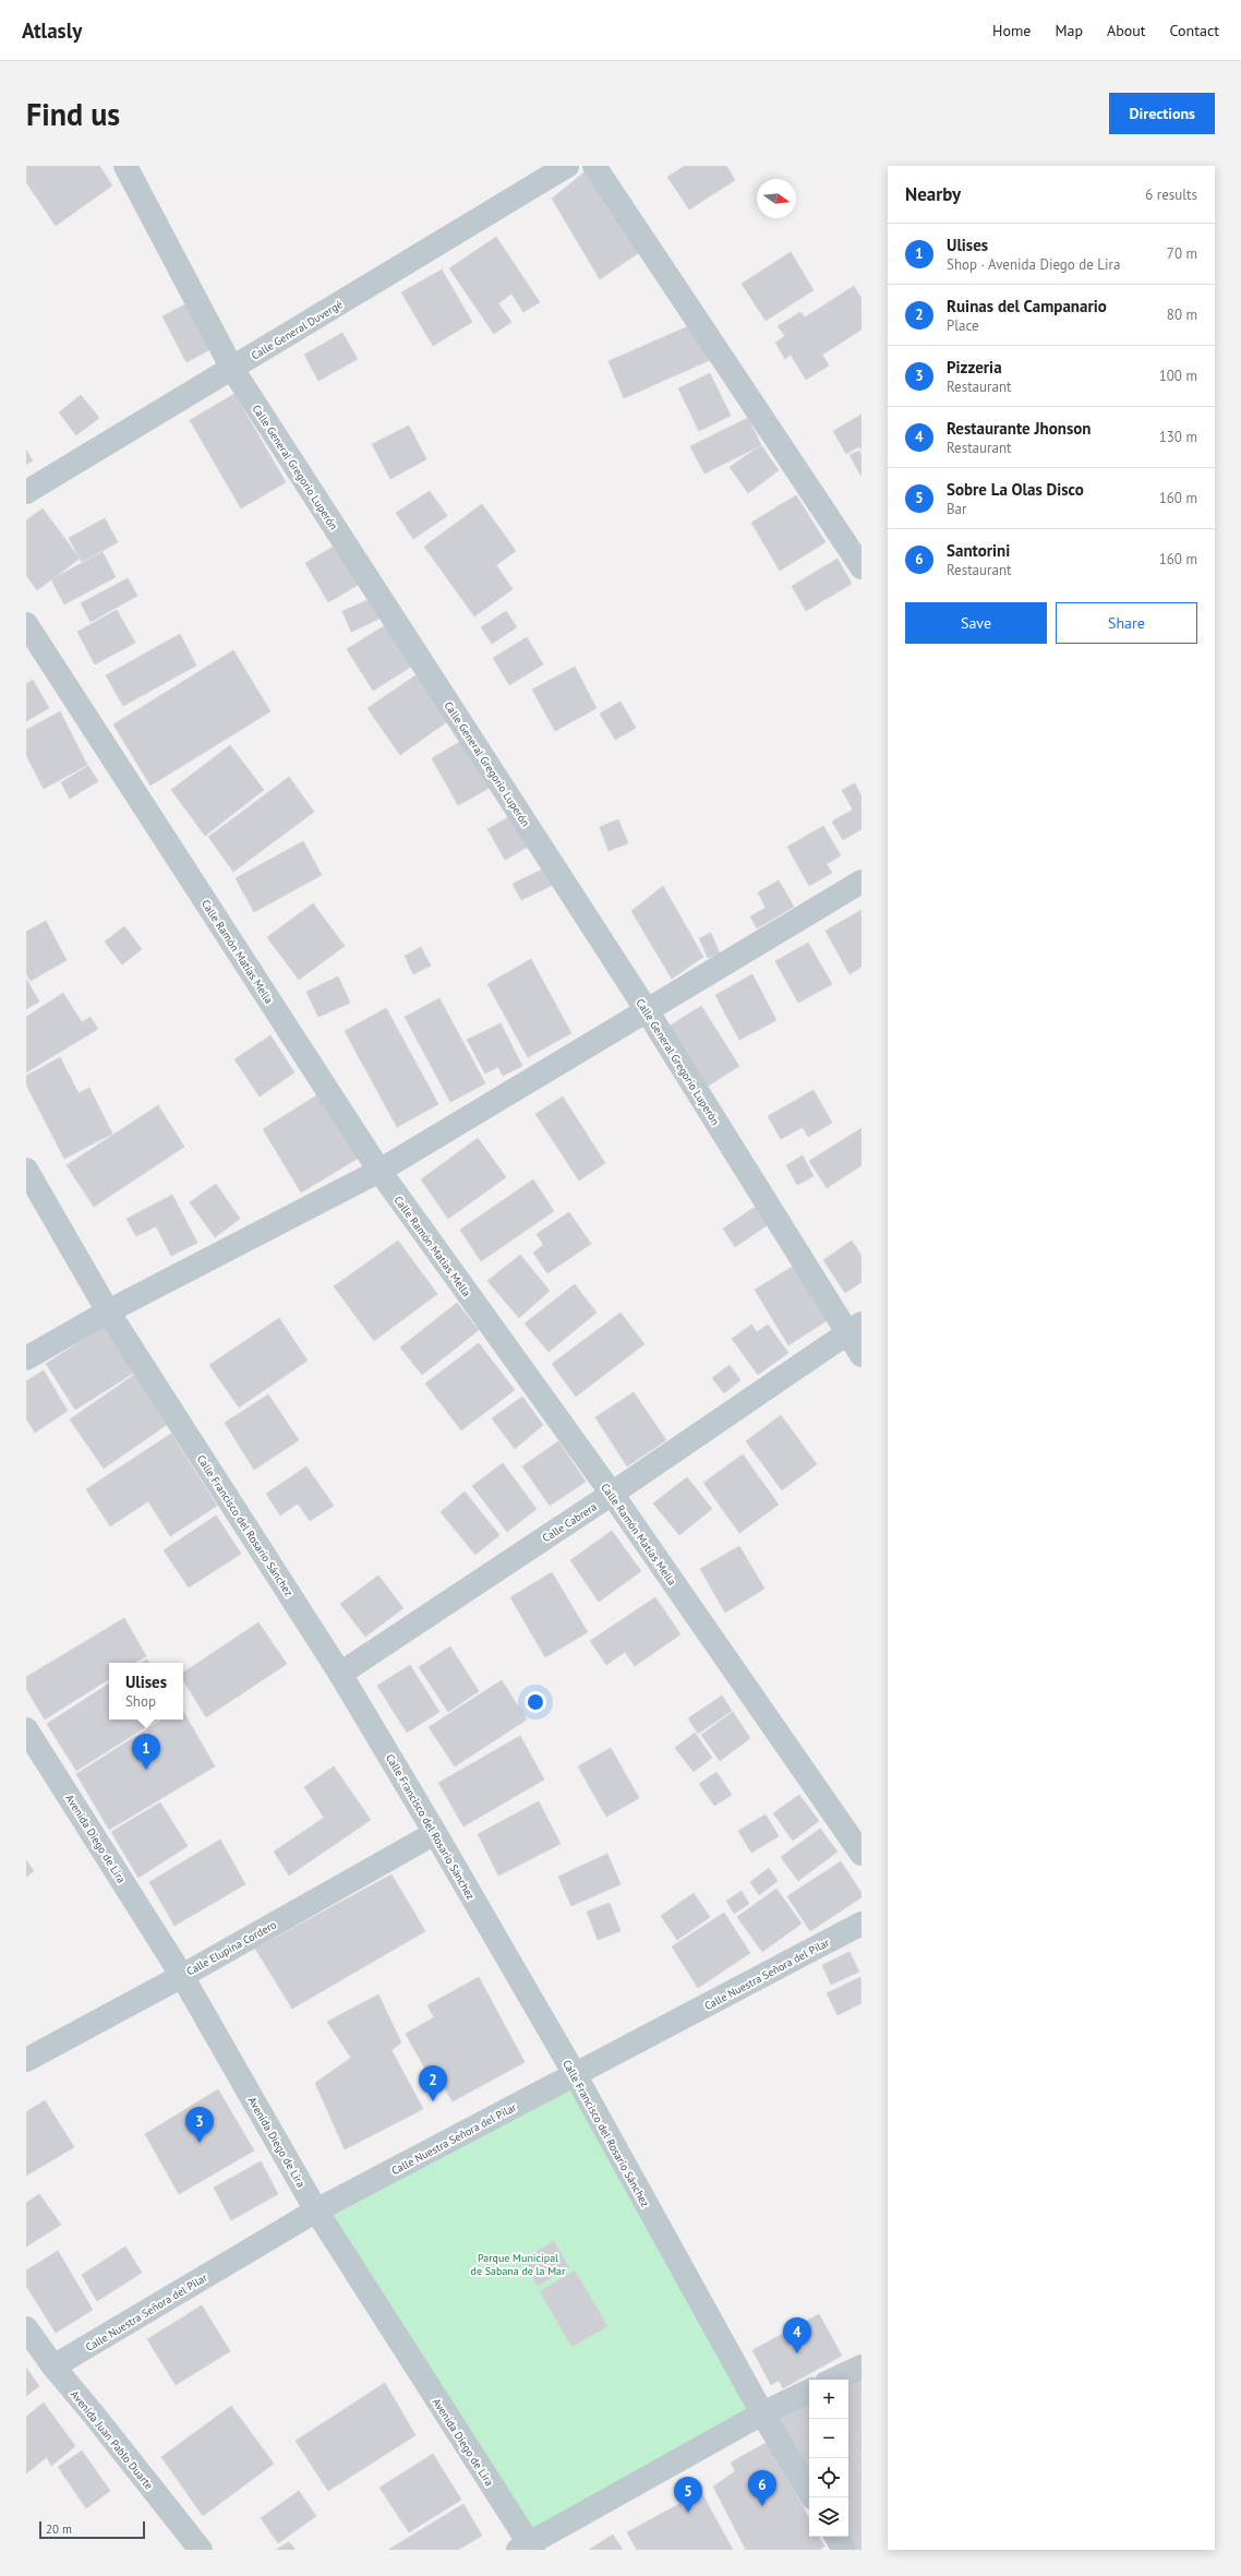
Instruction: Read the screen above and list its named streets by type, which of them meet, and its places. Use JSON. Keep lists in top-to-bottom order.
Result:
{
  "streets": {
    "street": [
      "Calle General Duvergé",
      "Calle General Gregorio Luperón",
      "Calle Ramón Matías Mella",
      "Calle Cabrera",
      "Calle Francisco del Rosario Sánchez",
      "Avenida Diego de Lira",
      "Calle Elupina Cordero",
      "Calle Nuestra Señora del Pilar",
      "Avenida Juan Pablo Duarte"
    ]
  },
  "crossings": [
    ["Calle General Duvergé", "Calle General Gregorio Luperón"],
    ["Calle General Gregorio Luperón", "Calle Cabrera"],
    ["Calle Ramón Matías Mella", "Calle Cabrera"],
    ["Calle Cabrera", "Calle Francisco del Rosario Sánchez"],
    ["Calle Francisco del Rosario Sánchez", "Calle Elupina Cordero"],
    ["Calle Francisco del Rosario Sánchez", "Calle Nuestra Señora del Pilar"],
    ["Avenida Diego de Lira", "Calle Elupina Cordero"],
    ["Avenida Diego de Lira", "Calle Nuestra Señora del Pilar"],
    ["Calle Nuestra Señora del Pilar", "Avenida Juan Pablo Duarte"]
  ],
  "parks": ["Parque Municipal de Sabana de la Mar"],
  "scale_bar": "20 m",
  "north": "right",
  "page": {
    "header": "Atlasly",
    "nav": [
      "Home",
      "Map",
      "About",
      "Contact"
    ],
    "buttons": [
      "Directions",
      ["Save", "Share"]
    ],
    "title": "Find us",
    "heading": ["Nearby", "6 results"],
    "list": [
      {
        "mark": "1",
        "name": "Ulises",
        "note": "Shop · Avenida Diego de Lira",
        "value": "70 m"
      },
      {
        "mark": "2",
        "name": "Ruinas del Campanario",
        "note": "Place",
        "value": "80 m"
      },
      {
        "mark": "3",
        "name": "Pizzeria",
        "note": "Restaurant",
        "value": "100 m"
      },
      {
        "mark": "4",
        "name": "Restaurante Jhonson",
        "note": "Restaurant",
        "value": "130 m"
      },
      {
        "mark": "5",
        "name": "Sobre La Olas Disco",
        "note": "Bar",
        "value": "160 m"
      },
      {
        "mark": "6",
        "name": "Santorini",
        "note": "Restaurant",
        "value": "160 m"
      }
    ],
    "popup": ["Ulises", "Shop"],
    "pins": [
      "1",
      "2",
      "3",
      "4",
      "6",
      "5"
    ],
    "map_buttons": ["+", "−"],
    "scale": "20 m"
  }
}
